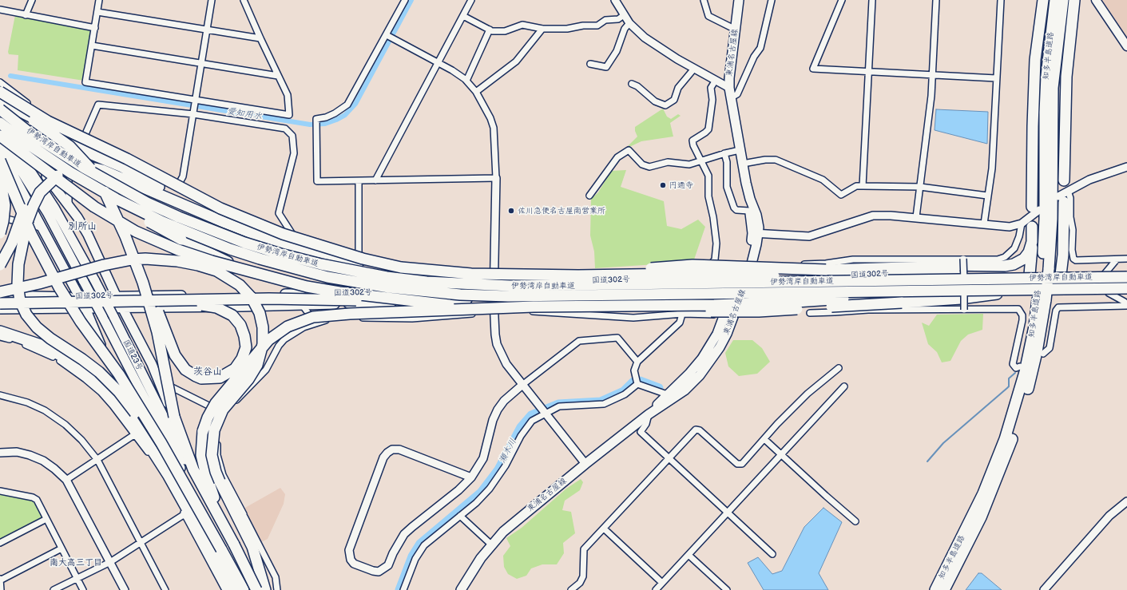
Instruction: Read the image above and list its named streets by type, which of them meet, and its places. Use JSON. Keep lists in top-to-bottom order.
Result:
{
  "streets": {
    "highway": ["知多半島道路", "伊勢湾岸自動車道"],
    "main road": ["東浦名古屋線", "国道302号", "国道23号"]
  },
  "crossings": [
    ["東浦名古屋線", "国道302号"],
    ["伊勢湾岸自動車道", "国道23号"]
  ],
  "districts": ["別所山", "茨谷山", "南大高三丁目"],
  "water": ["愛知用水", "瀬木川"],
  "places": ["円通寺", "佐川急便名古屋南営業所"]
}
